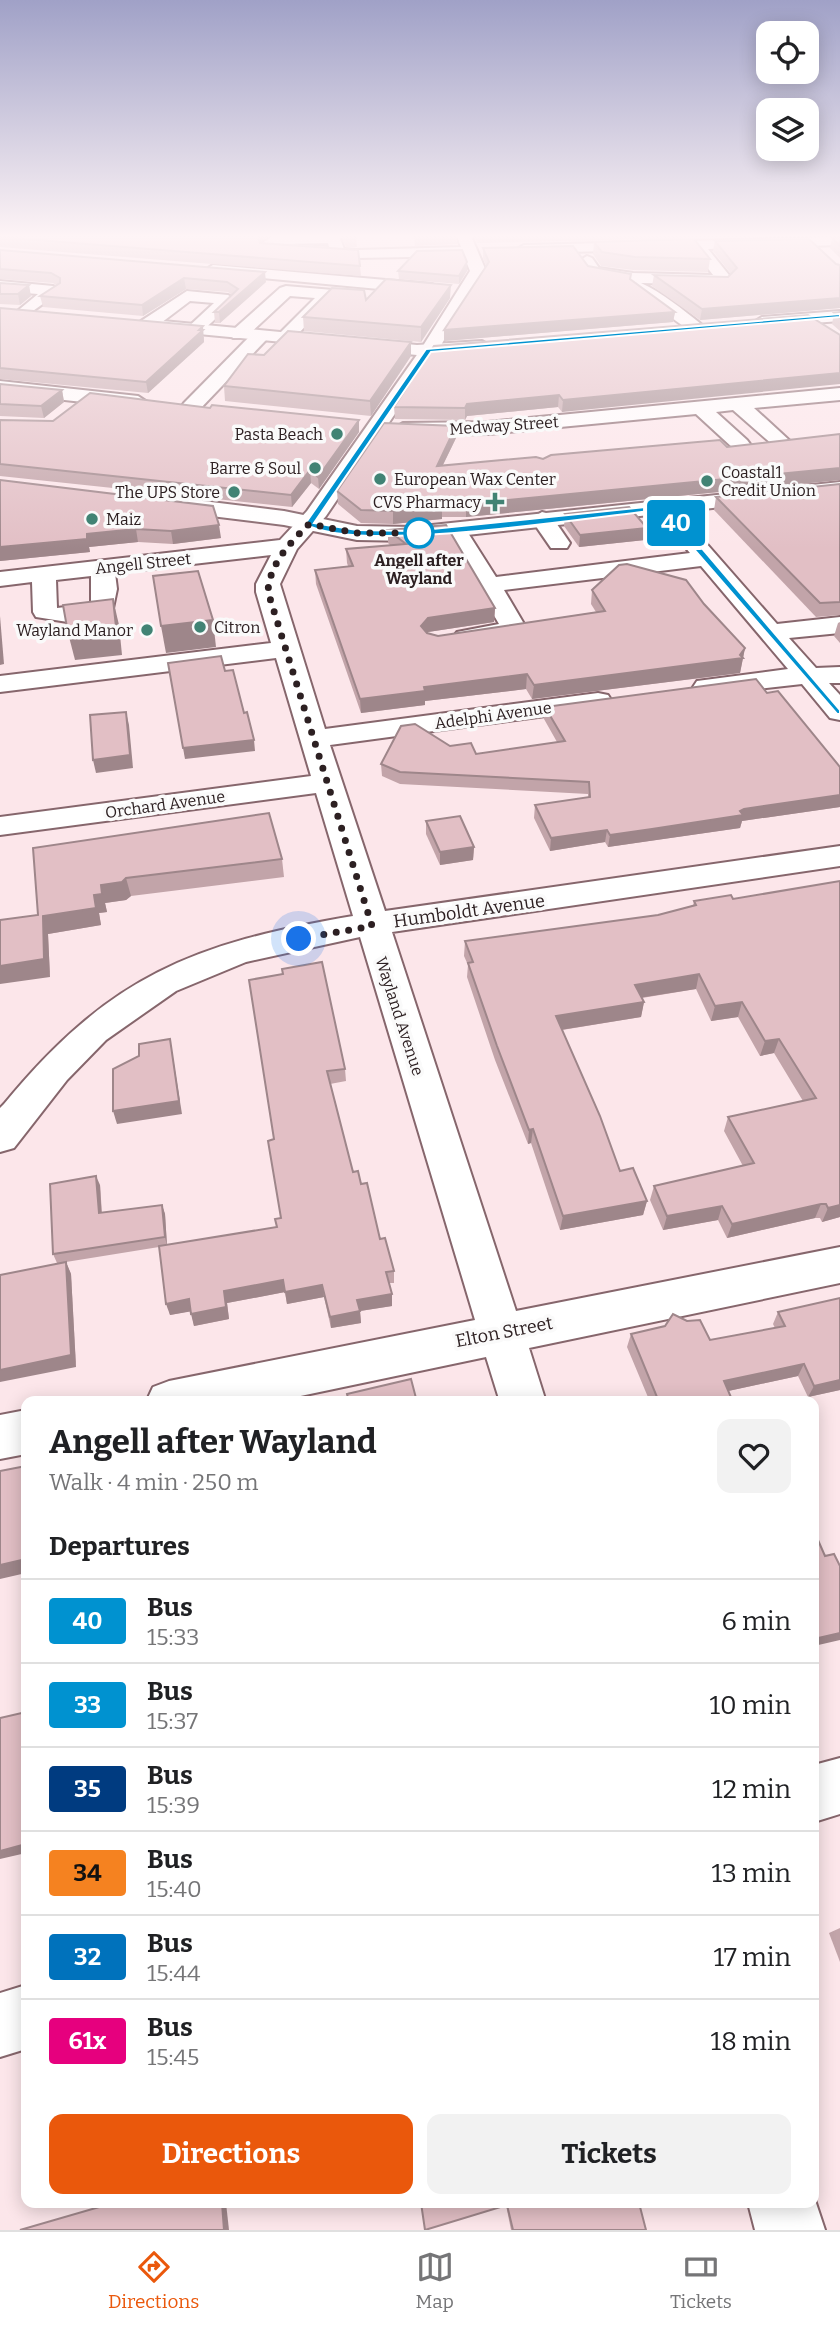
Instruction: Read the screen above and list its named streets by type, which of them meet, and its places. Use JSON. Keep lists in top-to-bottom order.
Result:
{
  "streets": {
    "street": [
      "Medway Street",
      "Angell Street",
      "Adelphi Avenue",
      "Orchard Avenue",
      "Humboldt Avenue",
      "Wayland Avenue",
      "Elton Street"
    ]
  },
  "crossings": [
    ["Medway Street", "Wayland Avenue"],
    ["Angell Street", "Wayland Avenue"],
    ["Adelphi Avenue", "Wayland Avenue"],
    ["Orchard Avenue", "Wayland Avenue"],
    ["Humboldt Avenue", "Wayland Avenue"],
    ["Wayland Avenue", "Elton Street"]
  ],
  "places": {
    "other": [
      "Pasta Beach",
      "Barre & Soul",
      "European Wax Center",
      "Coastal1 Credit Union",
      "The UPS Store",
      "Maiz",
      "Angell after Wayland",
      "Citron",
      "Wayland Manor"
    ],
    "health": ["CVS Pharmacy"]
  },
  "lines": ["bus line 40"],
  "page": {
    "on_map": "40",
    "heading": [
      ["Angell after Wayland", "Walk · 4 min · 250 m"],
      "Departures"
    ],
    "list": [
      {
        "mark": "40",
        "name": "Bus",
        "note": "15:33",
        "value": "6 min"
      },
      {
        "mark": "33",
        "name": "Bus",
        "note": "15:37",
        "value": "10 min"
      },
      {
        "mark": "35",
        "name": "Bus",
        "note": "15:39",
        "value": "12 min"
      },
      {
        "mark": "34",
        "name": "Bus",
        "note": "15:40",
        "value": "13 min"
      },
      {
        "mark": "32",
        "name": "Bus",
        "note": "15:44",
        "value": "17 min"
      },
      {
        "mark": "61x",
        "name": "Bus",
        "note": "15:45",
        "value": "18 min"
      }
    ],
    "buttons": ["Directions", "Tickets"],
    "tabs": ["Directions", "Map", "Tickets"]
  }
}
